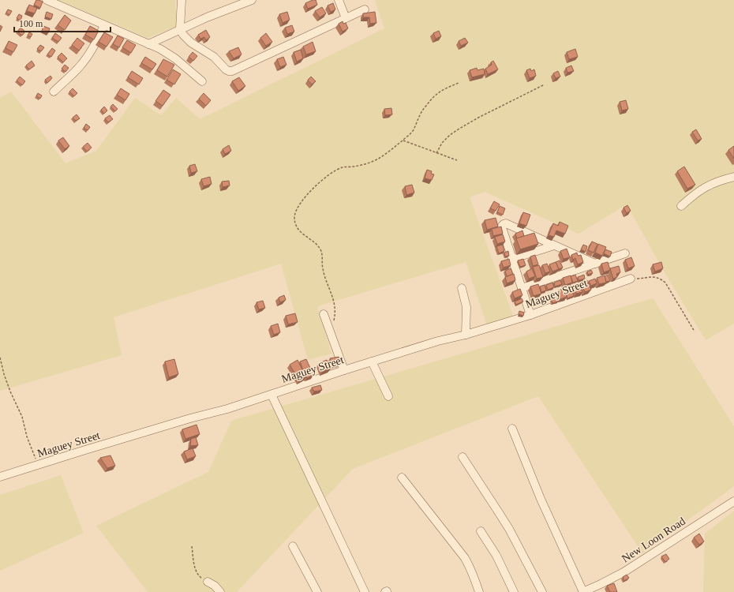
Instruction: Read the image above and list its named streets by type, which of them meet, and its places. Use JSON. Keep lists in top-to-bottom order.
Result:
{
  "streets": {
    "street": ["Maguey Street", "New Loon Road"]
  },
  "scale_bar": "100 m"
}
